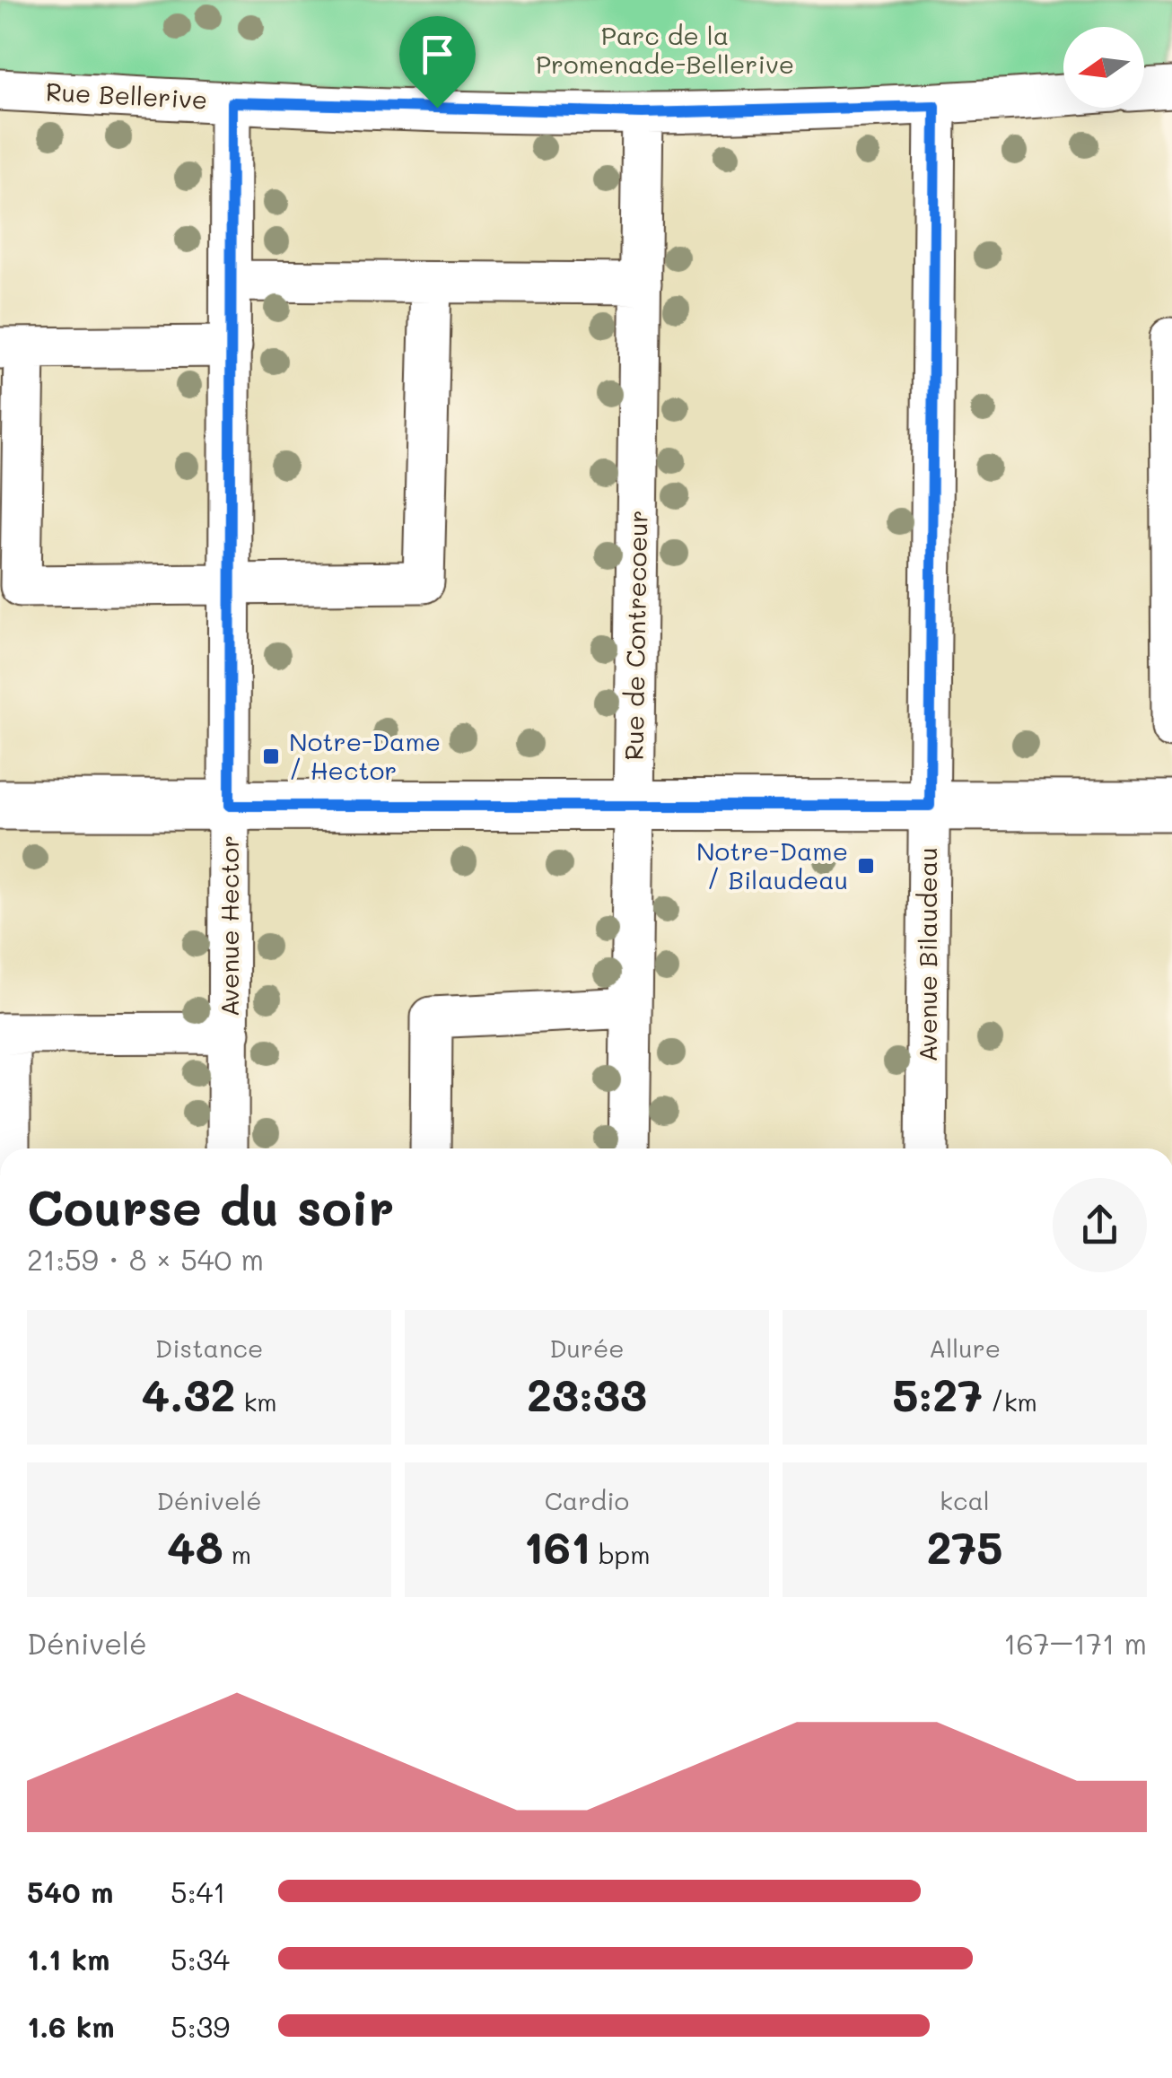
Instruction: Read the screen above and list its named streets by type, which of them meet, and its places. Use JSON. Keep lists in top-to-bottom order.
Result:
{
  "streets": {
    "street": [
      "Rue Bellerive",
      "Rue de Contrecoeur",
      "Avenue Hector",
      "Avenue Bilaudeau"
    ]
  },
  "crossings": [
    ["Rue Bellerive", "Rue de Contrecoeur"],
    ["Rue Bellerive", "Avenue Hector"],
    ["Rue Bellerive", "Avenue Bilaudeau"]
  ],
  "parks": ["Parc de la Promenade-Bellerive"],
  "places": {
    "transit": ["Notre-Dame / Hector", "Notre-Dame / Bilaudeau"]
  },
  "north": "left",
  "page": {
    "heading": ["Course du soir", "21:59 · 8 × 540 m"],
    "stats": [
      ["Distance", "4.32 km"],
      ["Durée", "23:33"],
      ["Allure", "5:27 /km"],
      ["Dénivelé", "48 m"],
      ["Cardio", "161 bpm"],
      ["kcal", "275"]
    ],
    "chart": ["Dénivelé", "167–171 m"],
    "list": [
      {
        "name": "540 m",
        "note": "5:41"
      },
      {
        "name": "1.1 km",
        "note": "5:34"
      },
      {
        "name": "1.6 km",
        "note": "5:39"
      }
    ]
  }
}
